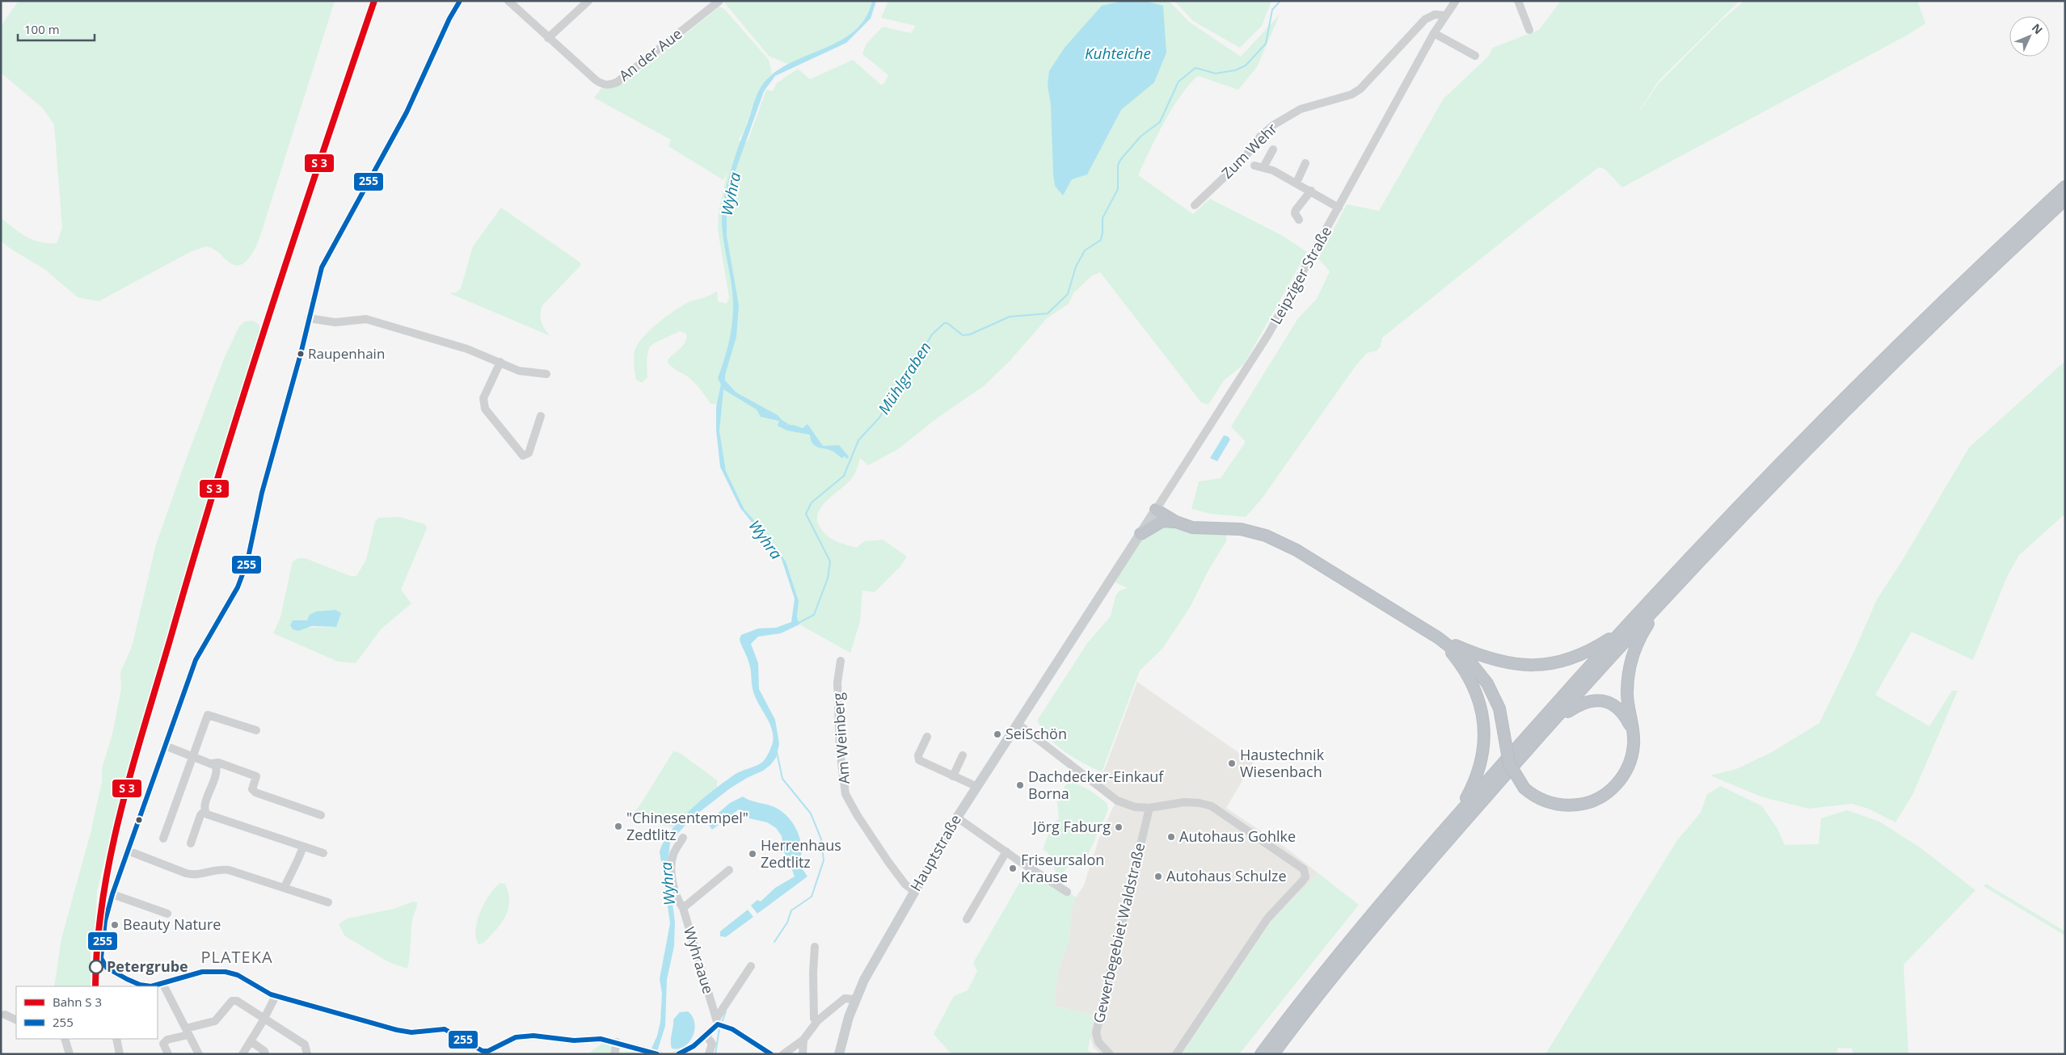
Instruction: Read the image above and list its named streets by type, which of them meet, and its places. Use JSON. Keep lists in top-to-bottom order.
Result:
{
  "streets": {
    "main road": ["Hauptstraße"],
    "street": [
      "An der Aue",
      "Zum Wehr",
      "Leipziger Straße",
      "Am Weinberg",
      "Gewerbegebiet Waldstraße",
      "Wyhraaue"
    ]
  },
  "crossings": [
    ["Zum Wehr", "Leipziger Straße"],
    ["Leipziger Straße", "Hauptstraße"],
    ["Am Weinberg", "Hauptstraße"]
  ],
  "districts": ["PLATEKA"],
  "water": ["Kuhteiche", "Wyhra", "Mühlgraben"],
  "places": [
    "Raupenhain",
    "SeiSchön",
    "Haustechnik Wiesenbach",
    "Dachdecker-Einkauf Borna",
    "\"Chinesentempel\" Zedtlitz",
    "Jörg Faburg",
    "Autohaus Gohlke",
    "Herrenhaus Zedtlitz",
    "Friseursalon Krause",
    "Autohaus Schulze",
    "Beauty Nature",
    "Petergrube"
  ],
  "lines": ["transit line 255"],
  "legend": ["Bahn S 3", "255"],
  "scale_bar": "100 m",
  "north": "top right"
}
